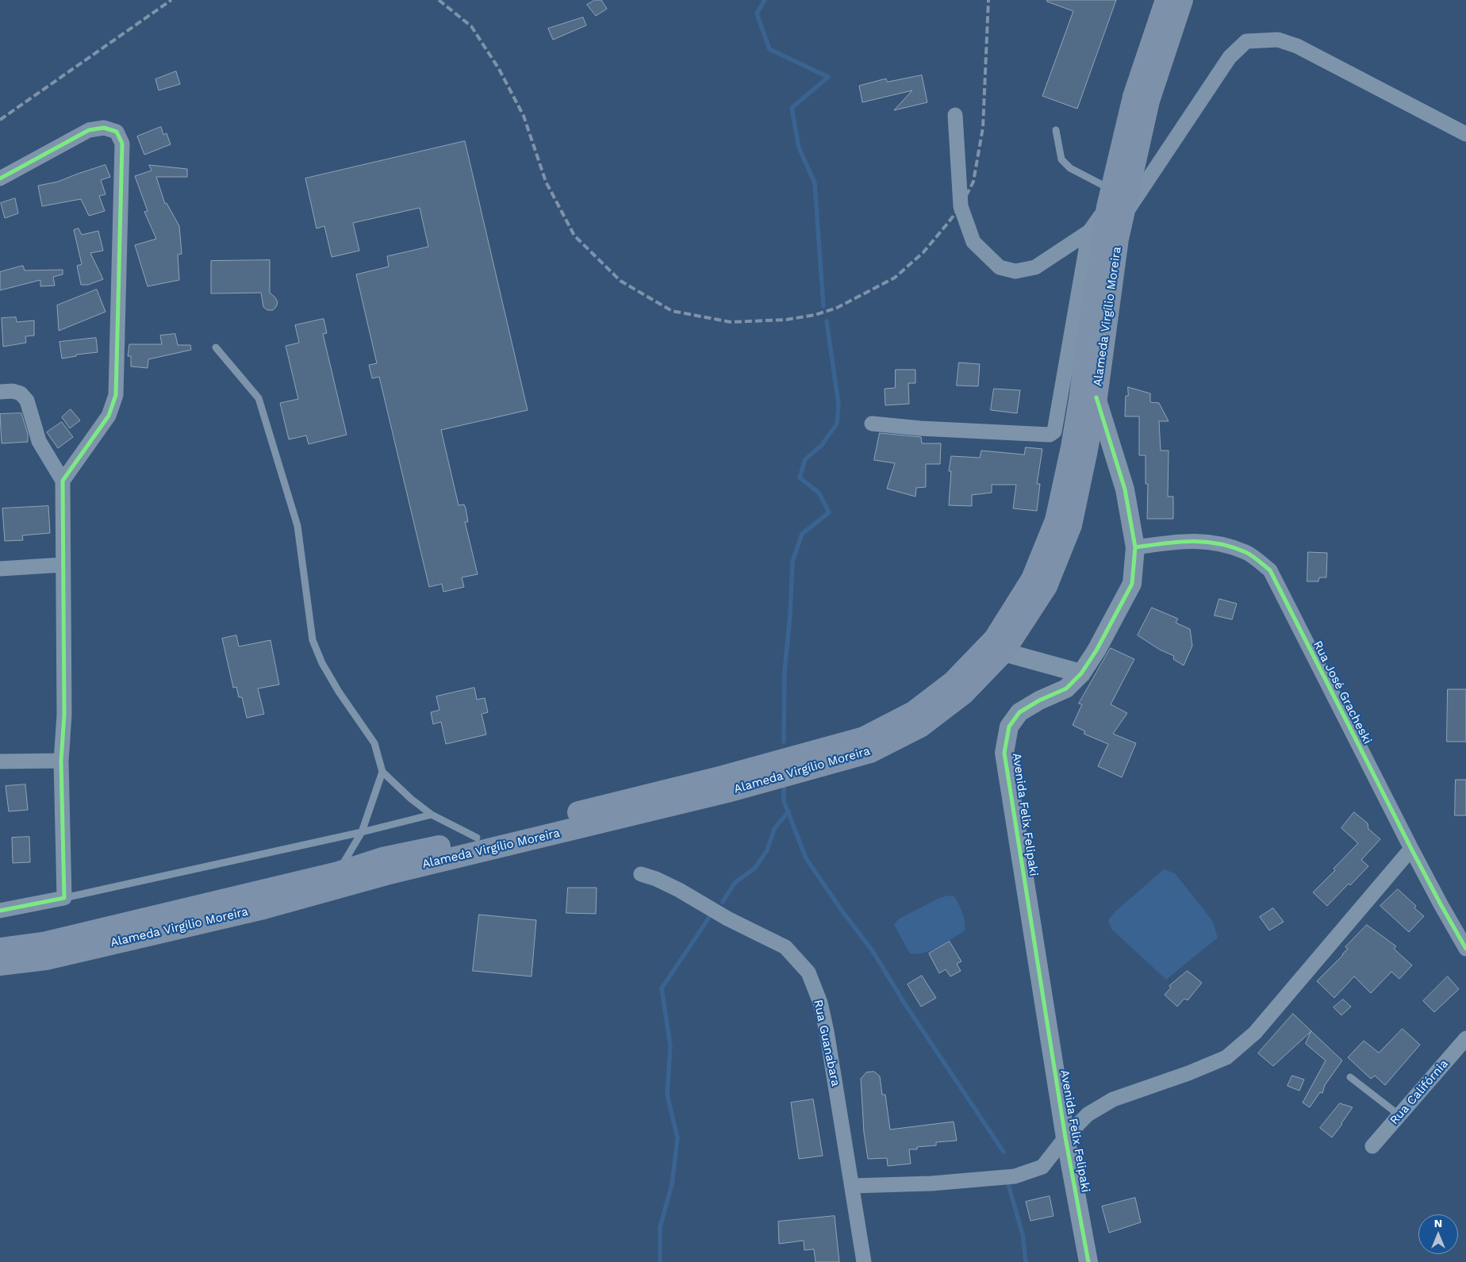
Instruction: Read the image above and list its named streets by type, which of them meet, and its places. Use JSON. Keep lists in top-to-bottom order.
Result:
{
  "streets": {
    "highway": ["Alameda Virgílio Moreira"],
    "street": [
      "Rua José Gracheski",
      "Avenida Felix Felipaki",
      "Rua Guanabara",
      "Rua Califórnia"
    ]
  },
  "crossings": [
    ["Alameda Virgílio Moreira", "Avenida Felix Felipaki"],
    ["Rua José Gracheski", "Avenida Felix Felipaki"]
  ],
  "north": "top"
}
